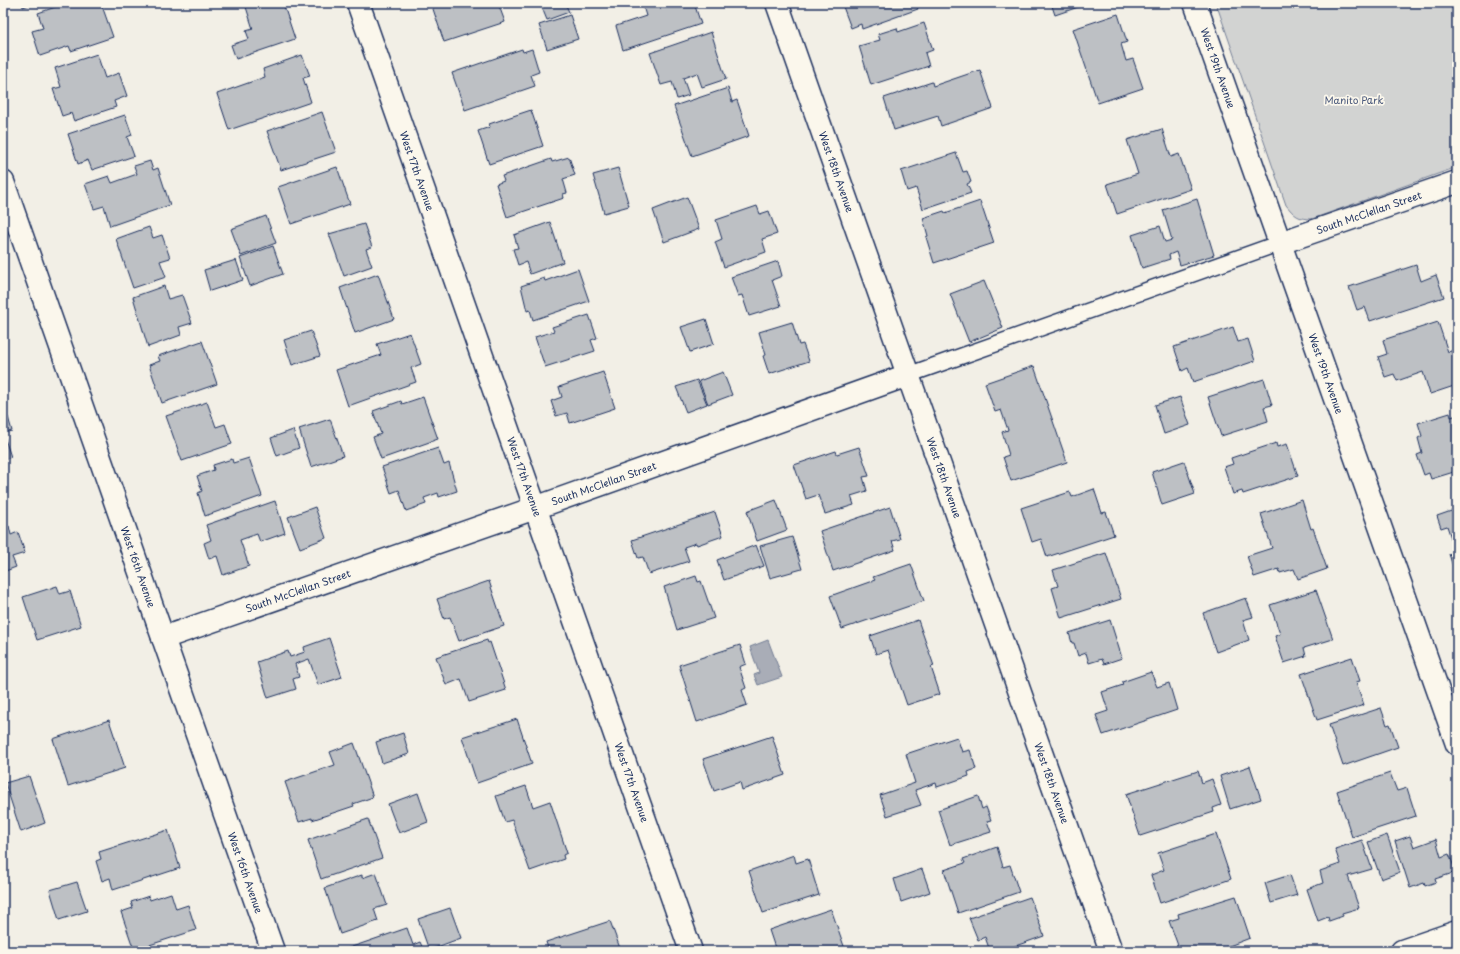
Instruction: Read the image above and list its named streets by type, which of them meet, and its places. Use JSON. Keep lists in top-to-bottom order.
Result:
{
  "streets": {
    "street": [
      "West 19th Avenue",
      "West 17th Avenue",
      "West 18th Avenue",
      "South McClellan Street",
      "West 16th Avenue"
    ]
  },
  "crossings": [
    ["West 19th Avenue", "South McClellan Street"],
    ["West 17th Avenue", "South McClellan Street"],
    ["West 18th Avenue", "South McClellan Street"],
    ["South McClellan Street", "West 16th Avenue"]
  ],
  "parks": ["Manito Park"]
}
